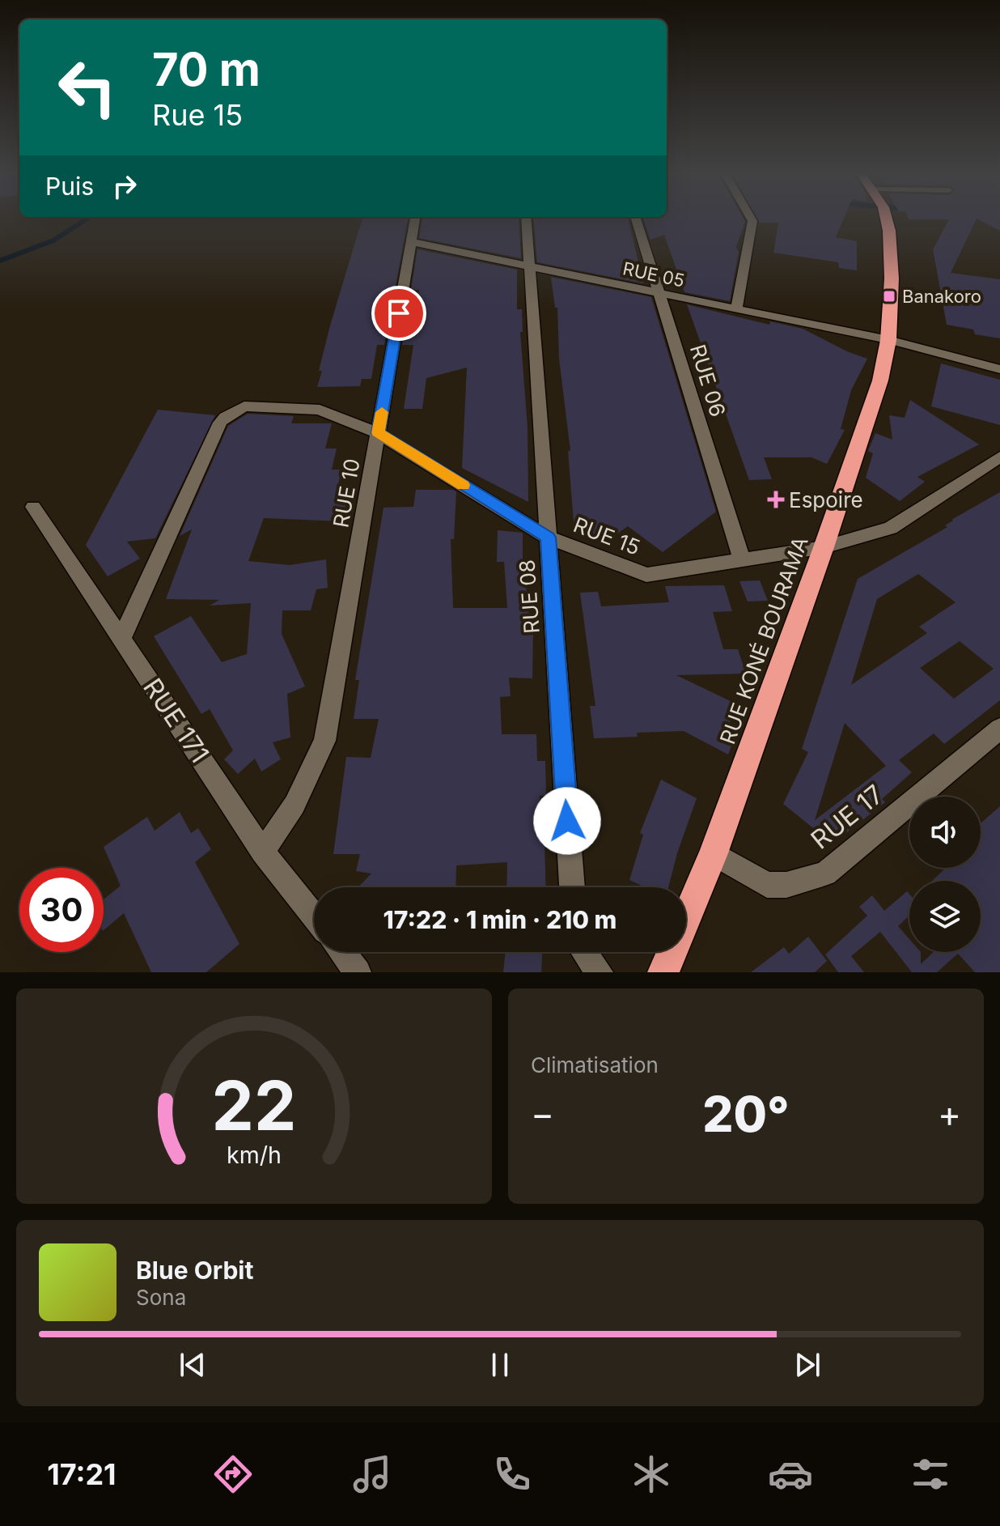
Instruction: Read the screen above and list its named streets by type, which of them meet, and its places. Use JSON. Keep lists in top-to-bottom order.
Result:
{
  "streets": {
    "highway": ["RUE KONÉ BOURAMA"],
    "street": [
      "RUE 05",
      "RUE 06",
      "RUE 10",
      "RUE 15",
      "RUE 08",
      "RUE 171",
      "RUE 17"
    ]
  },
  "crossings": [
    ["RUE 05", "RUE 06"],
    ["RUE 05", "RUE 10"],
    ["RUE 05", "RUE 08"],
    ["RUE 05", "RUE KONÉ BOURAMA"],
    ["RUE 06", "RUE 15"],
    ["RUE 10", "RUE 15"],
    ["RUE 10", "RUE 171"],
    ["RUE 15", "RUE 08"],
    ["RUE 15", "RUE KONÉ BOURAMA"],
    ["RUE 15", "RUE 171"],
    ["RUE KONÉ BOURAMA", "RUE 17"]
  ],
  "places": {
    "transit": ["Banakoro"],
    "health": ["Espoire"]
  },
  "page": {
    "turn": ["70 m", "Rue 15"],
    "then": "Puis",
    "limit": "30",
    "trip": "17:22 · 1 min · 210 m",
    "tile": "Climatisation",
    "heat": ["−", "20°", "+"],
    "song": ["Blue Orbit", "Sona"],
    "tabs": "17:21",
    "gauge": ["22", "km/h"]
  }
}
